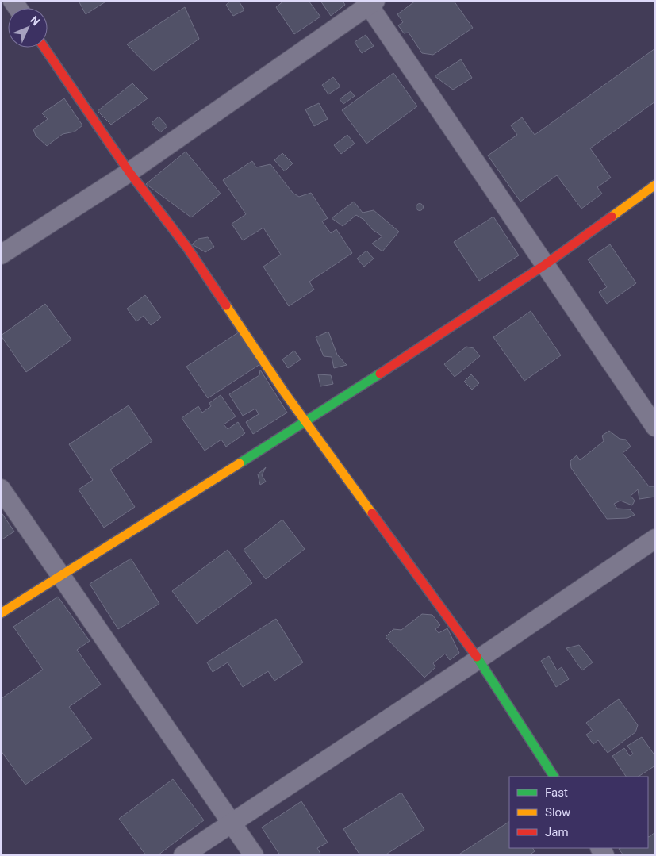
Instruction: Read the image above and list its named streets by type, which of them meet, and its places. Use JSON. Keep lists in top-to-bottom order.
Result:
{
  "legend": ["Fast", "Slow", "Jam"],
  "north": "top right"
}
